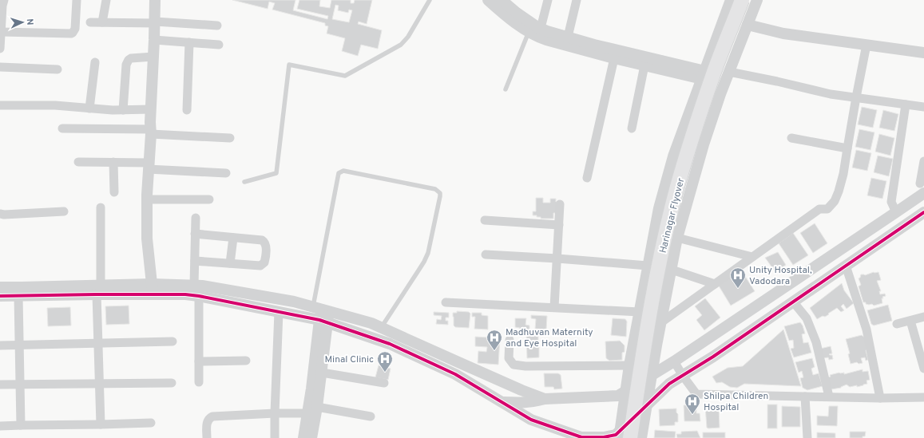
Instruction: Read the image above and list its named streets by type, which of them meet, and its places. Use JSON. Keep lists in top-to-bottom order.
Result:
{
  "streets": {
    "main road": ["Harinagar Flyover"]
  },
  "places": {
    "hospital": [
      "Unity Hospital, Vadodara",
      "Madhuvan Maternity and Eye Hospital",
      "Minal Clinic",
      "Shilpa Children Hospital"
    ]
  },
  "north": "right"
}
